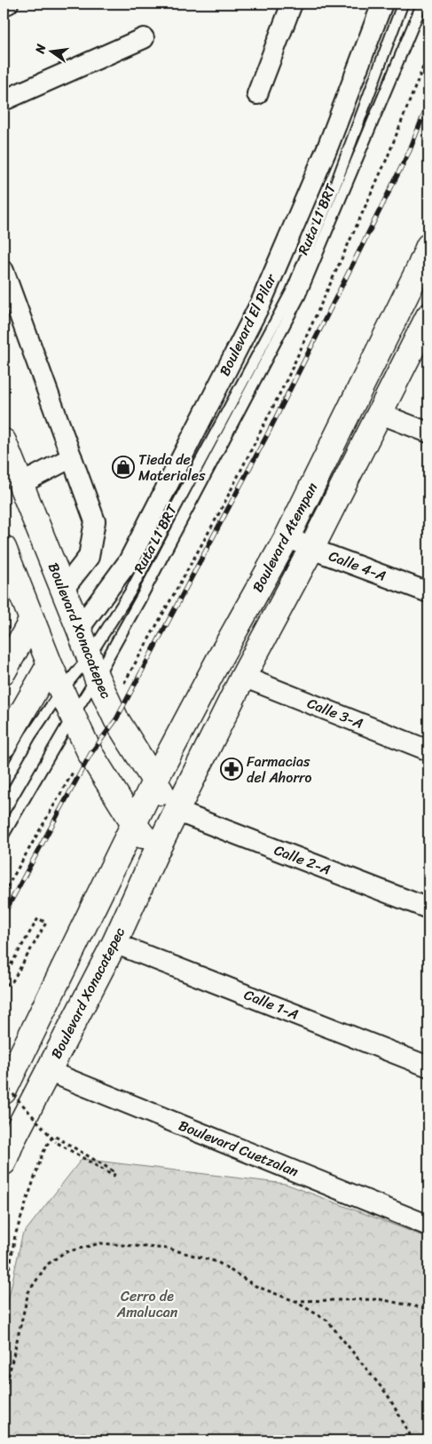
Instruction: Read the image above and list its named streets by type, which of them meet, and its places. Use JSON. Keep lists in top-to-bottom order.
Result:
{
  "streets": {
    "main road": ["Boulevard Atempan", "Boulevard Xonacatepec"],
    "street": [
      "Boulevard El Pilar",
      "Calle 4-A",
      "Calle 3-A",
      "Calle 2-A",
      "Calle 1-A",
      "Boulevard Cuetzalan"
    ],
    "lane": ["Ruta L1 BRT"]
  },
  "crossings": [
    ["Ruta L1 BRT", "Boulevard Xonacatepec"],
    ["Boulevard El Pilar", "Boulevard Xonacatepec"],
    ["Boulevard Atempan", "Calle 4-A"],
    ["Boulevard Atempan", "Boulevard Xonacatepec"],
    ["Boulevard Atempan", "Calle 3-A"],
    ["Boulevard Atempan", "Calle 2-A"],
    ["Boulevard Xonacatepec", "Calle 2-A"],
    ["Boulevard Xonacatepec", "Calle 1-A"],
    ["Boulevard Xonacatepec", "Boulevard Cuetzalan"]
  ],
  "parks": ["Cerro de Amalucan"],
  "places": {
    "shop": ["Tieda de Materiales"],
    "pharmacy": ["Farmacias del Ahorro"]
  },
  "north": "left"
}
